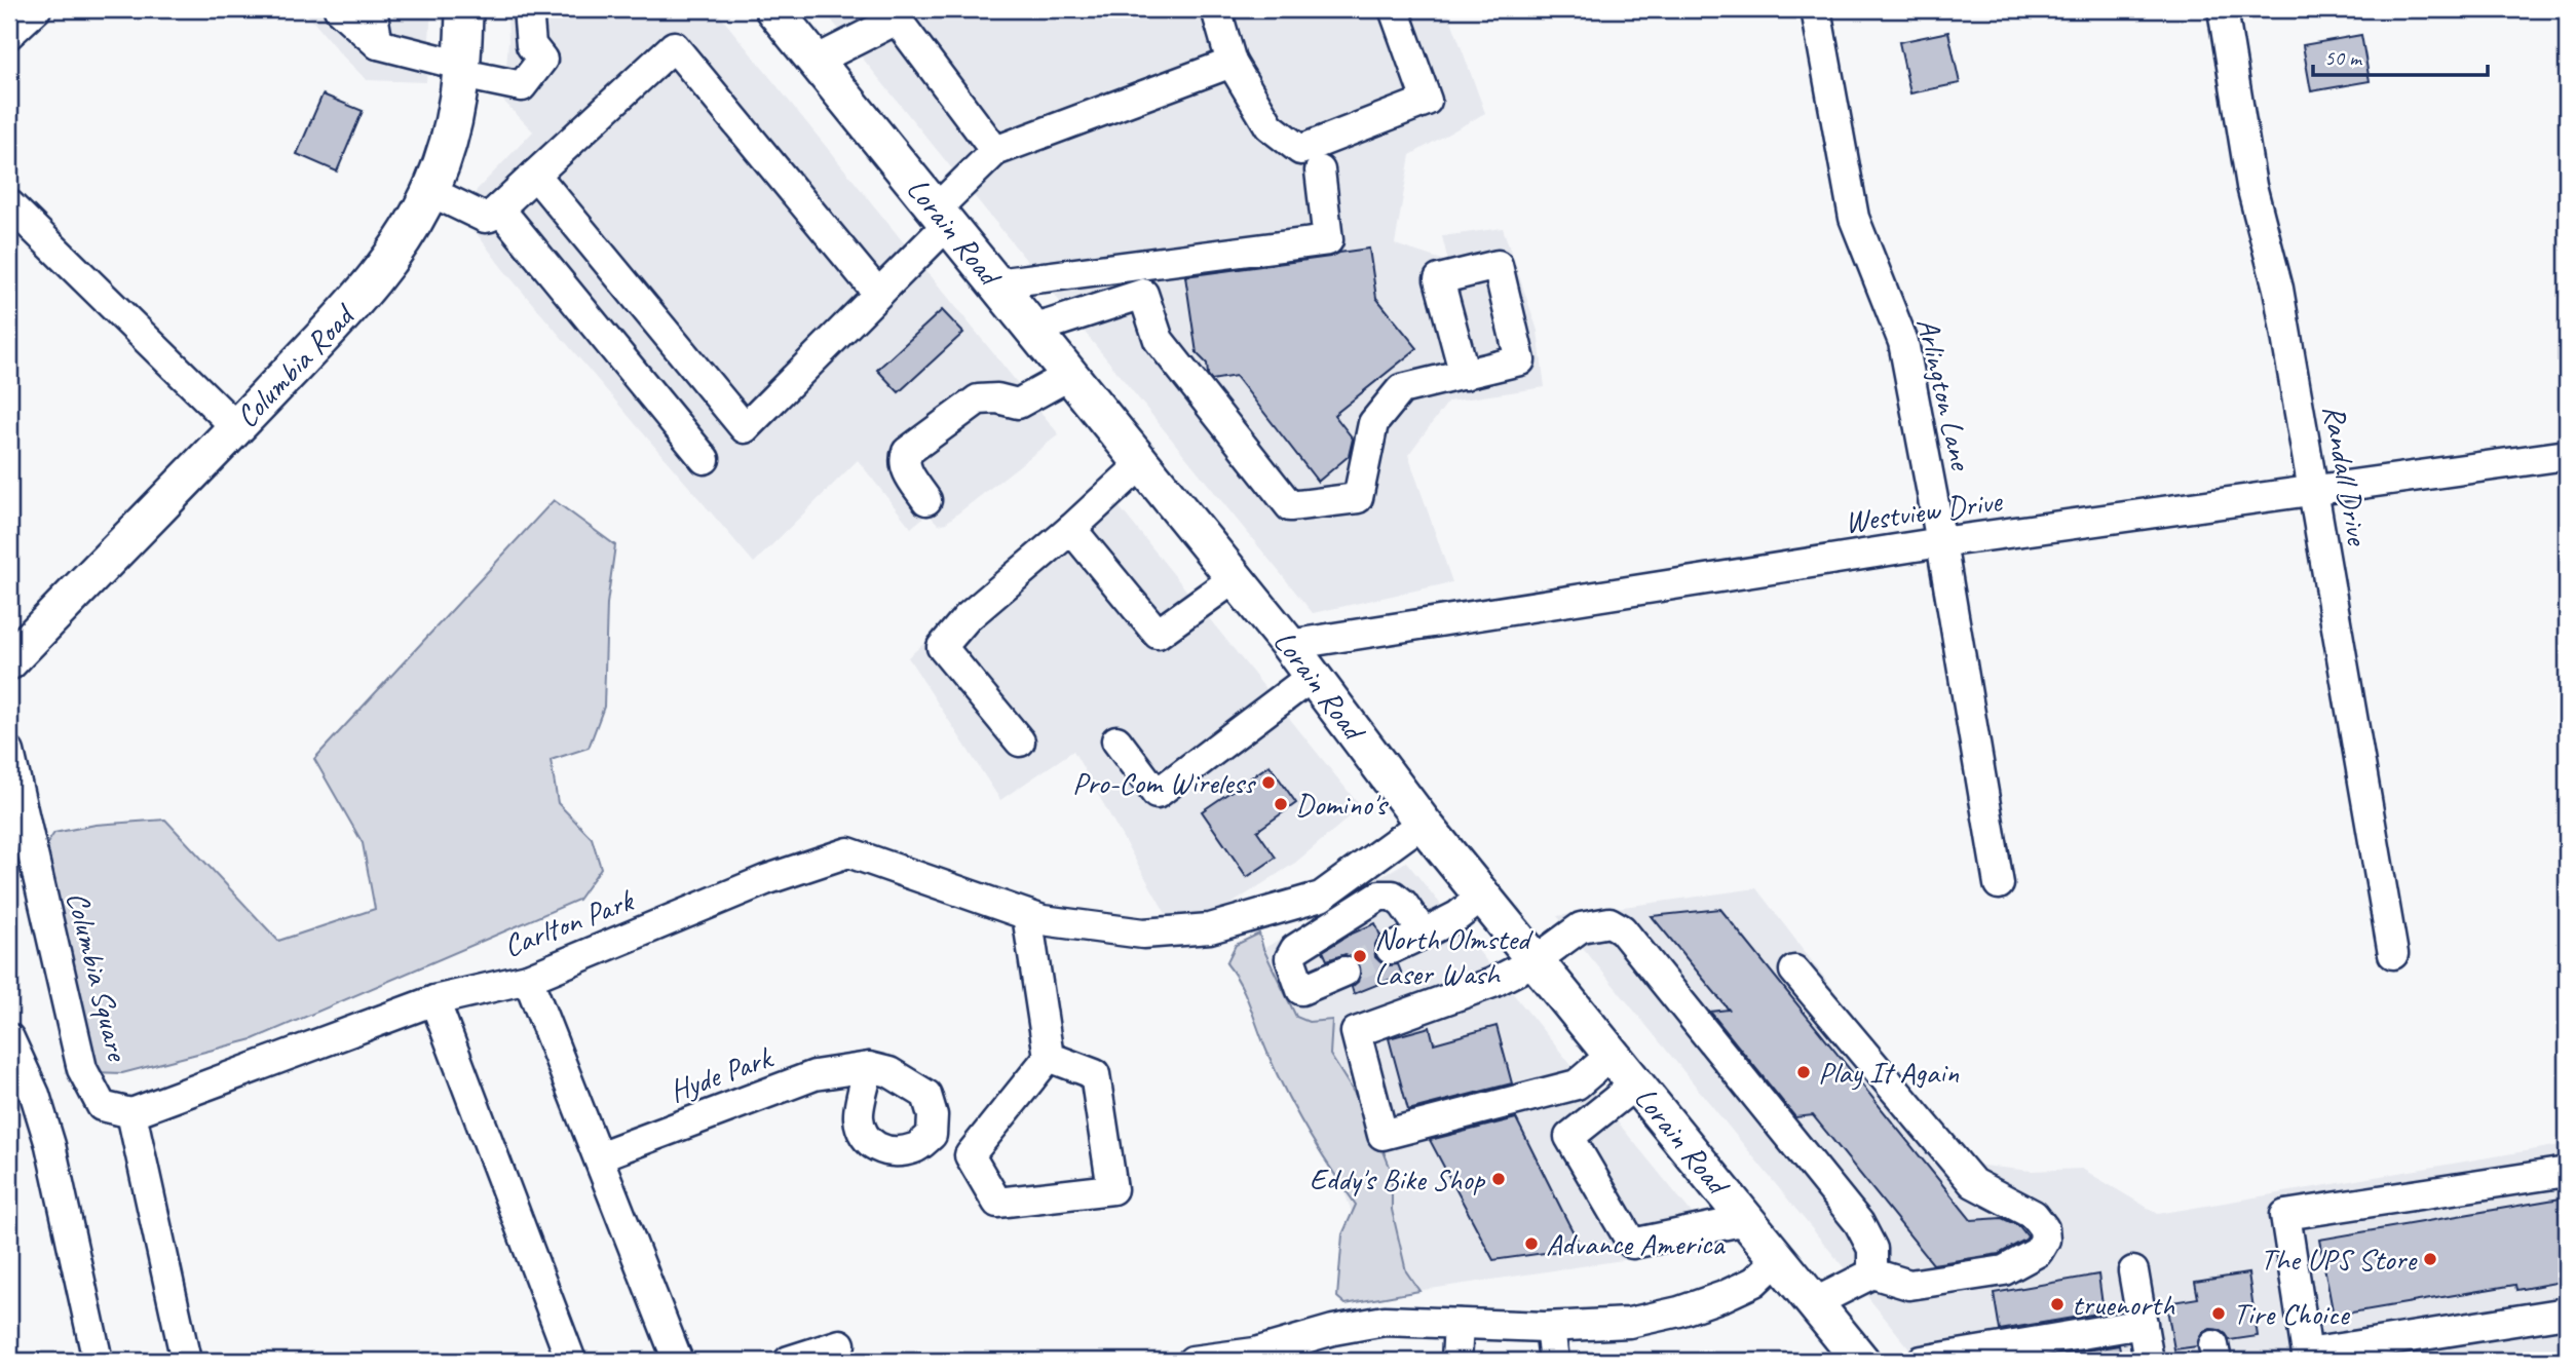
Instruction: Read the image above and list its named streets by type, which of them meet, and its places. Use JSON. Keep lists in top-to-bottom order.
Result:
{
  "streets": {
    "main road": ["Lorain Road", "Columbia Road"],
    "street": [
      "Arlington Lane",
      "Randall Drive",
      "Westview Drive",
      "Carlton Park",
      "Columbia Square",
      "Hyde Park"
    ]
  },
  "crossings": [
    ["Lorain Road", "Westview Drive"],
    ["Lorain Road", "Carlton Park"],
    ["Arlington Lane", "Westview Drive"],
    ["Randall Drive", "Westview Drive"],
    ["Carlton Park", "Columbia Square"]
  ],
  "places": [
    "Pro-Com Wireless",
    "Domino's",
    "North Olmsted Laser Wash",
    "Play It Again",
    "Eddy's Bike Shop",
    "Advance America",
    "The UPS Store",
    "truenorth",
    "Tire Choice"
  ],
  "scale_bar": "50 m"
}
